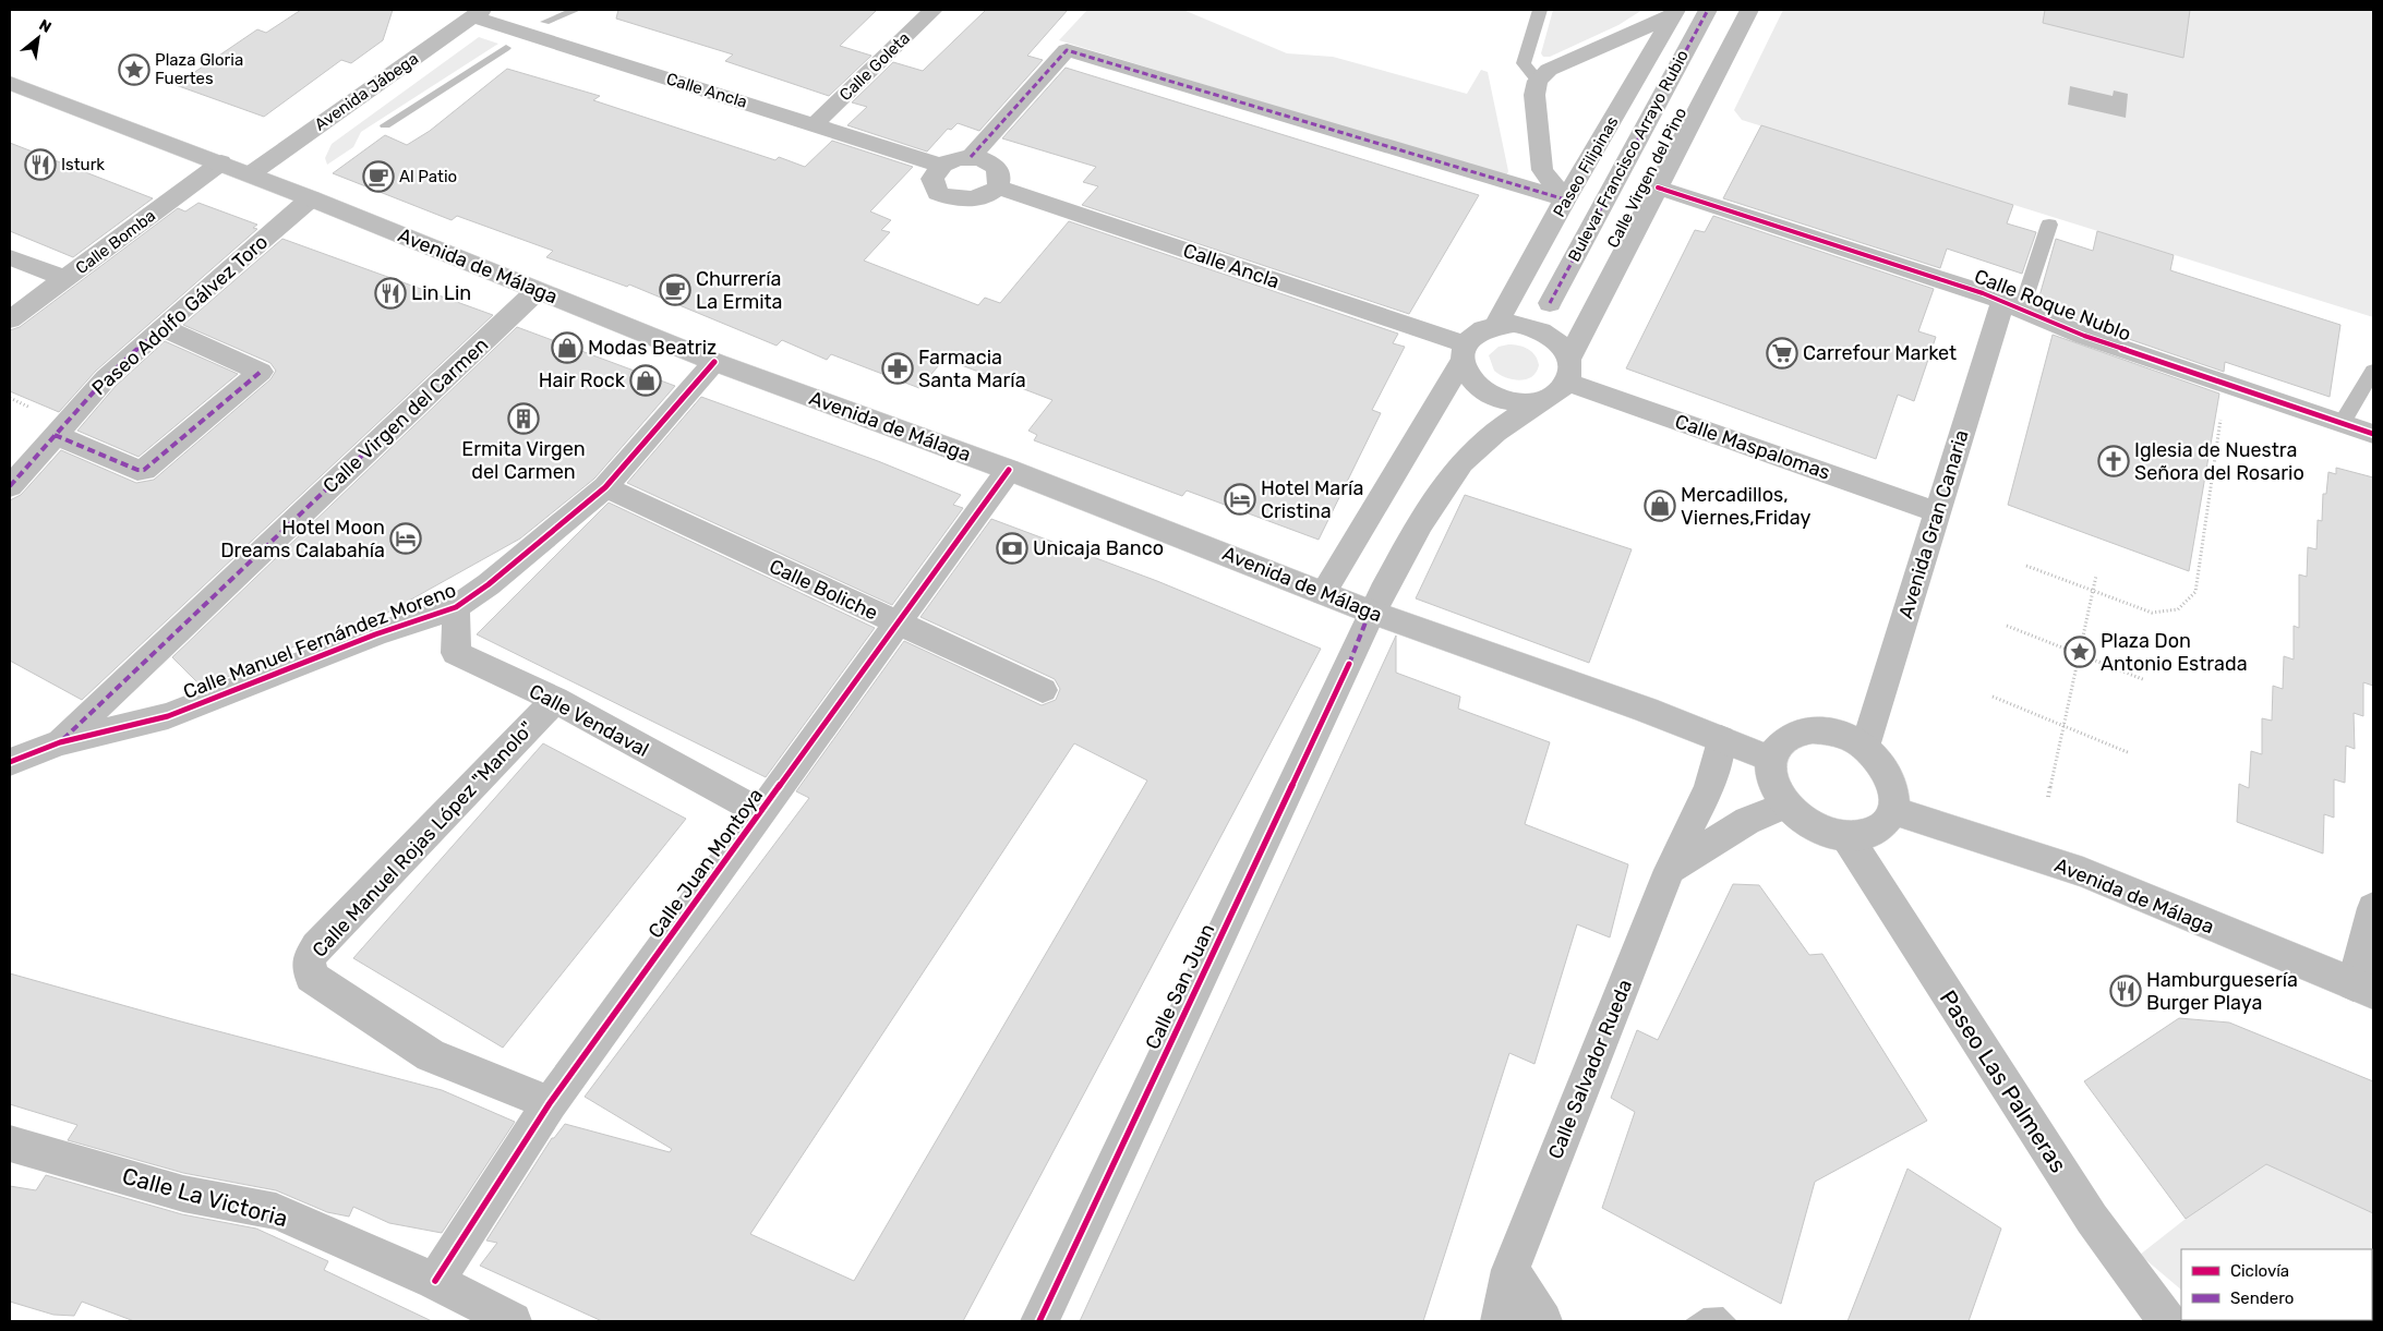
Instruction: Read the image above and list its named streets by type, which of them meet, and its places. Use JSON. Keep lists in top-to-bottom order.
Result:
{
  "streets": {
    "street": [
      "Calle Goleta",
      "Calle Ancla",
      "Avenida Jábega",
      "Bulevar Francisco Arrayo Rubio",
      "Paseo Filipinas",
      "Calle Virgen del Pino",
      "Calle Bomba",
      "Avenida de Málaga",
      "Calle Roque Nublo",
      "Paseo Adolfo Gálvez Toro",
      "Calle Virgen del Carmen",
      "Calle Maspalomas",
      "Avenida Gran Canaria",
      "Calle Boliche",
      "Calle Manuel Fernández Moreno",
      "Calle Vendaval",
      "Calle Manuel Rojas López \"Manolo\"",
      "Calle Juan Montoya",
      "Calle San Juan",
      "Calle Salvador Rueda",
      "Paseo Las Palmeras",
      "Calle La Victoria"
    ]
  },
  "crossings": [
    ["Calle Goleta", "Calle Ancla"],
    ["Calle Ancla", "Avenida Jábega"],
    ["Calle Ancla", "Paseo Filipinas"],
    ["Calle Ancla", "Calle Virgen del Pino"],
    ["Calle Ancla", "Calle Maspalomas"],
    ["Avenida Jábega", "Avenida de Málaga"],
    ["Paseo Filipinas", "Calle Virgen del Pino"],
    ["Paseo Filipinas", "Calle Maspalomas"],
    ["Calle Virgen del Pino", "Calle Roque Nublo"],
    ["Calle Virgen del Pino", "Calle Maspalomas"],
    ["Calle Bomba", "Avenida de Málaga"],
    ["Avenida de Málaga", "Paseo Adolfo Gálvez Toro"],
    ["Avenida de Málaga", "Calle Virgen del Carmen"],
    ["Avenida de Málaga", "Avenida Gran Canaria"],
    ["Avenida de Málaga", "Calle Manuel Fernández Moreno"],
    ["Avenida de Málaga", "Calle Juan Montoya"],
    ["Avenida de Málaga", "Calle San Juan"],
    ["Avenida de Málaga", "Calle Salvador Rueda"],
    ["Avenida de Málaga", "Paseo Las Palmeras"],
    ["Calle Roque Nublo", "Avenida Gran Canaria"],
    ["Calle Virgen del Carmen", "Calle Manuel Fernández Moreno"],
    ["Calle Maspalomas", "Avenida Gran Canaria"],
    ["Avenida Gran Canaria", "Paseo Las Palmeras"],
    ["Calle Boliche", "Calle Manuel Fernández Moreno"],
    ["Calle Boliche", "Calle Juan Montoya"],
    ["Calle Manuel Fernández Moreno", "Calle Vendaval"],
    ["Calle Vendaval", "Calle Manuel Rojas López \"Manolo\""],
    ["Calle Vendaval", "Calle Juan Montoya"],
    ["Calle Manuel Rojas López \"Manolo\"", "Calle Juan Montoya"],
    ["Calle Juan Montoya", "Calle La Victoria"]
  ],
  "places": {
    "place": ["Plaza Gloria Fuertes", "Plaza Don Antonio Estrada"],
    "restaurant": ["Isturk", "Lin Lin", "Hamburguesería Burger Playa"],
    "cafe": ["Al Patio", "Churrería La Ermita"],
    "shop": ["Modas Beatriz", "Hair Rock", "Mercadillos, Viernes,Friday"],
    "supermarket": ["Carrefour Market"],
    "pharmacy": ["Farmacia Santa María"],
    "building": ["Ermita Virgen del Carmen"],
    "church": ["Iglesia de Nuestra Señora del Rosario"],
    "hotel": ["Hotel María Cristina", "Hotel Moon Dreams Calabahía"],
    "bank": ["Unicaja Banco"]
  },
  "legend": ["Ciclovía", "Sendero"],
  "north": "top right"
}
